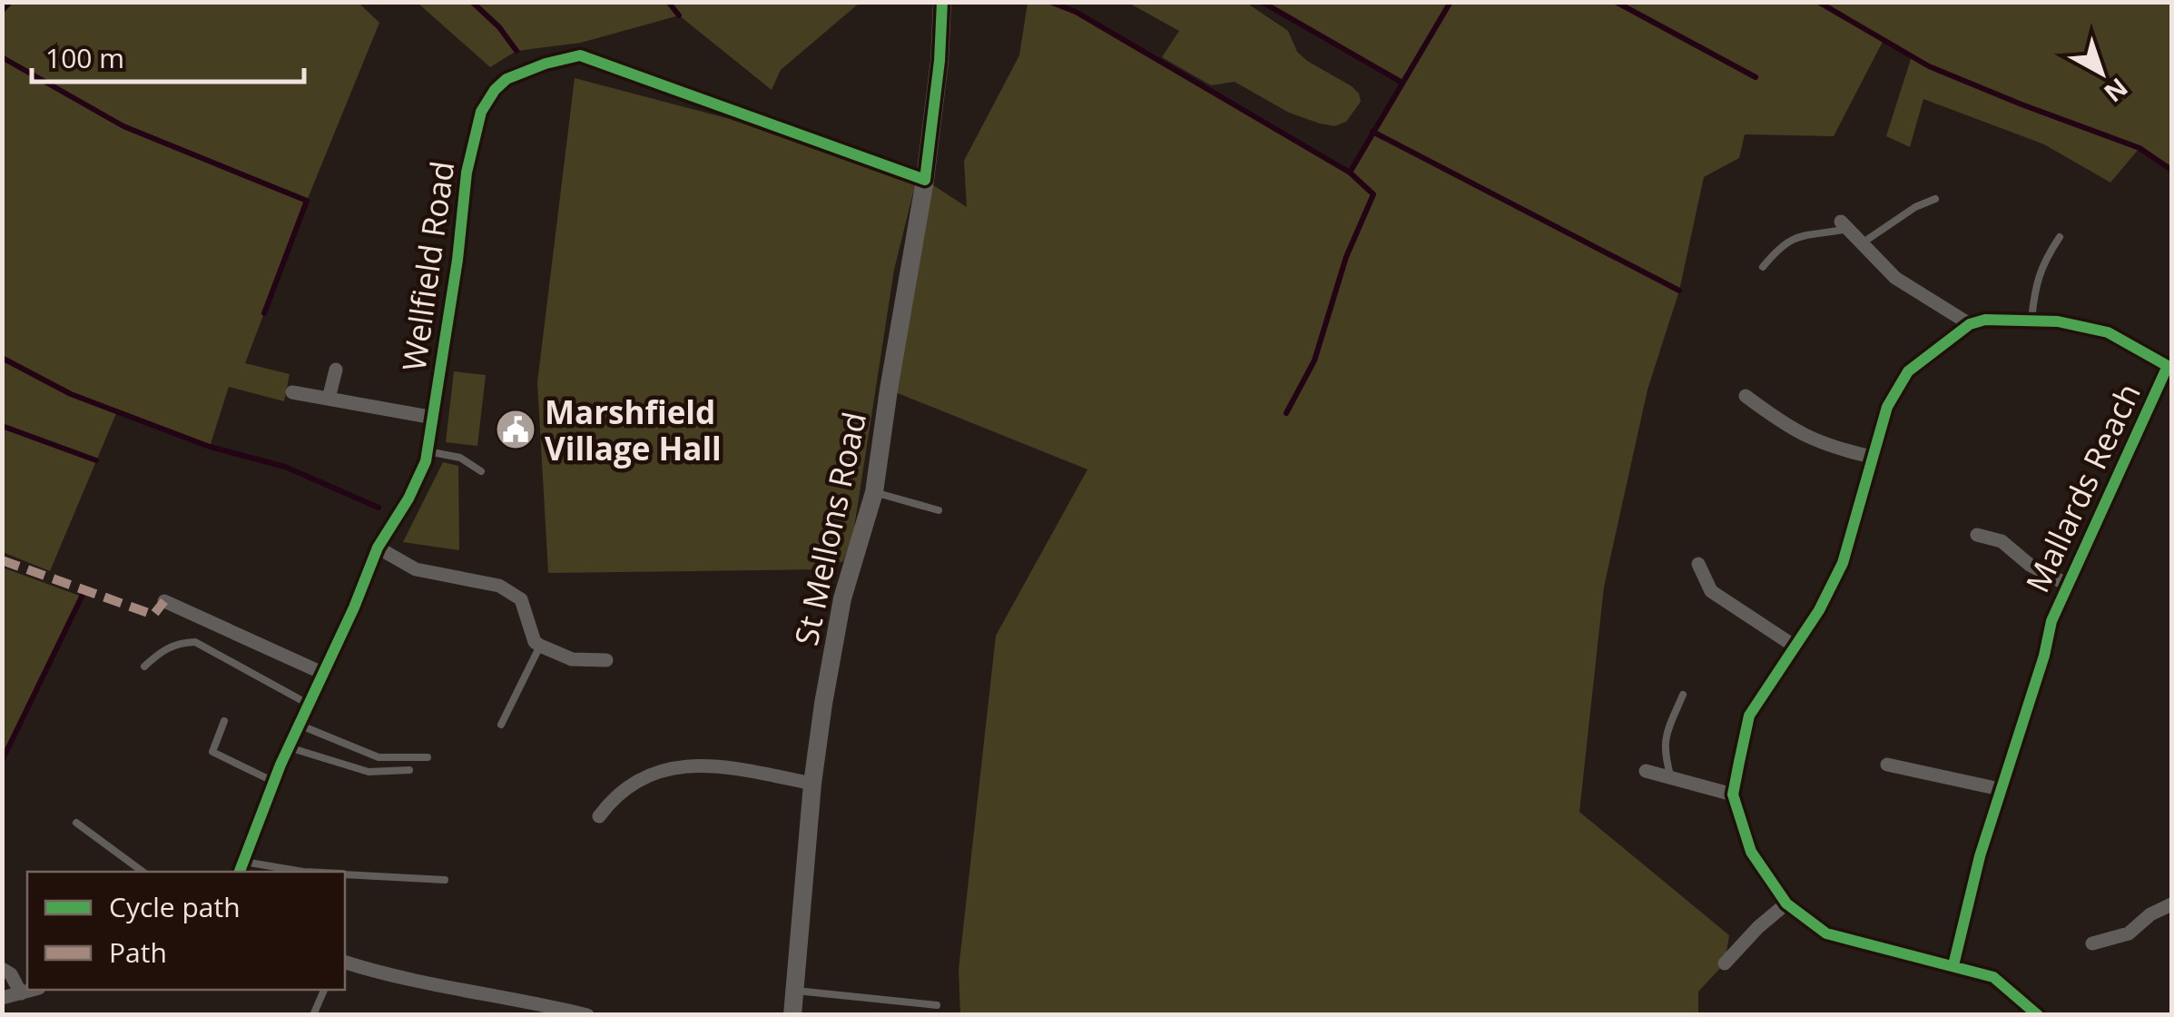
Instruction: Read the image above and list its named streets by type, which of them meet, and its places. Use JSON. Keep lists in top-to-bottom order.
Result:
{
  "streets": {
    "street": ["Wellfield Road", "Mallards Reach", "St Mellons Road"]
  },
  "crossings": [
    ["Wellfield Road", "St Mellons Road"]
  ],
  "places": {
    "public building": ["Marshfield Village Hall"]
  },
  "legend": ["Cycle path", "Path"],
  "scale_bar": "100 m",
  "north": "bottom right"
}
